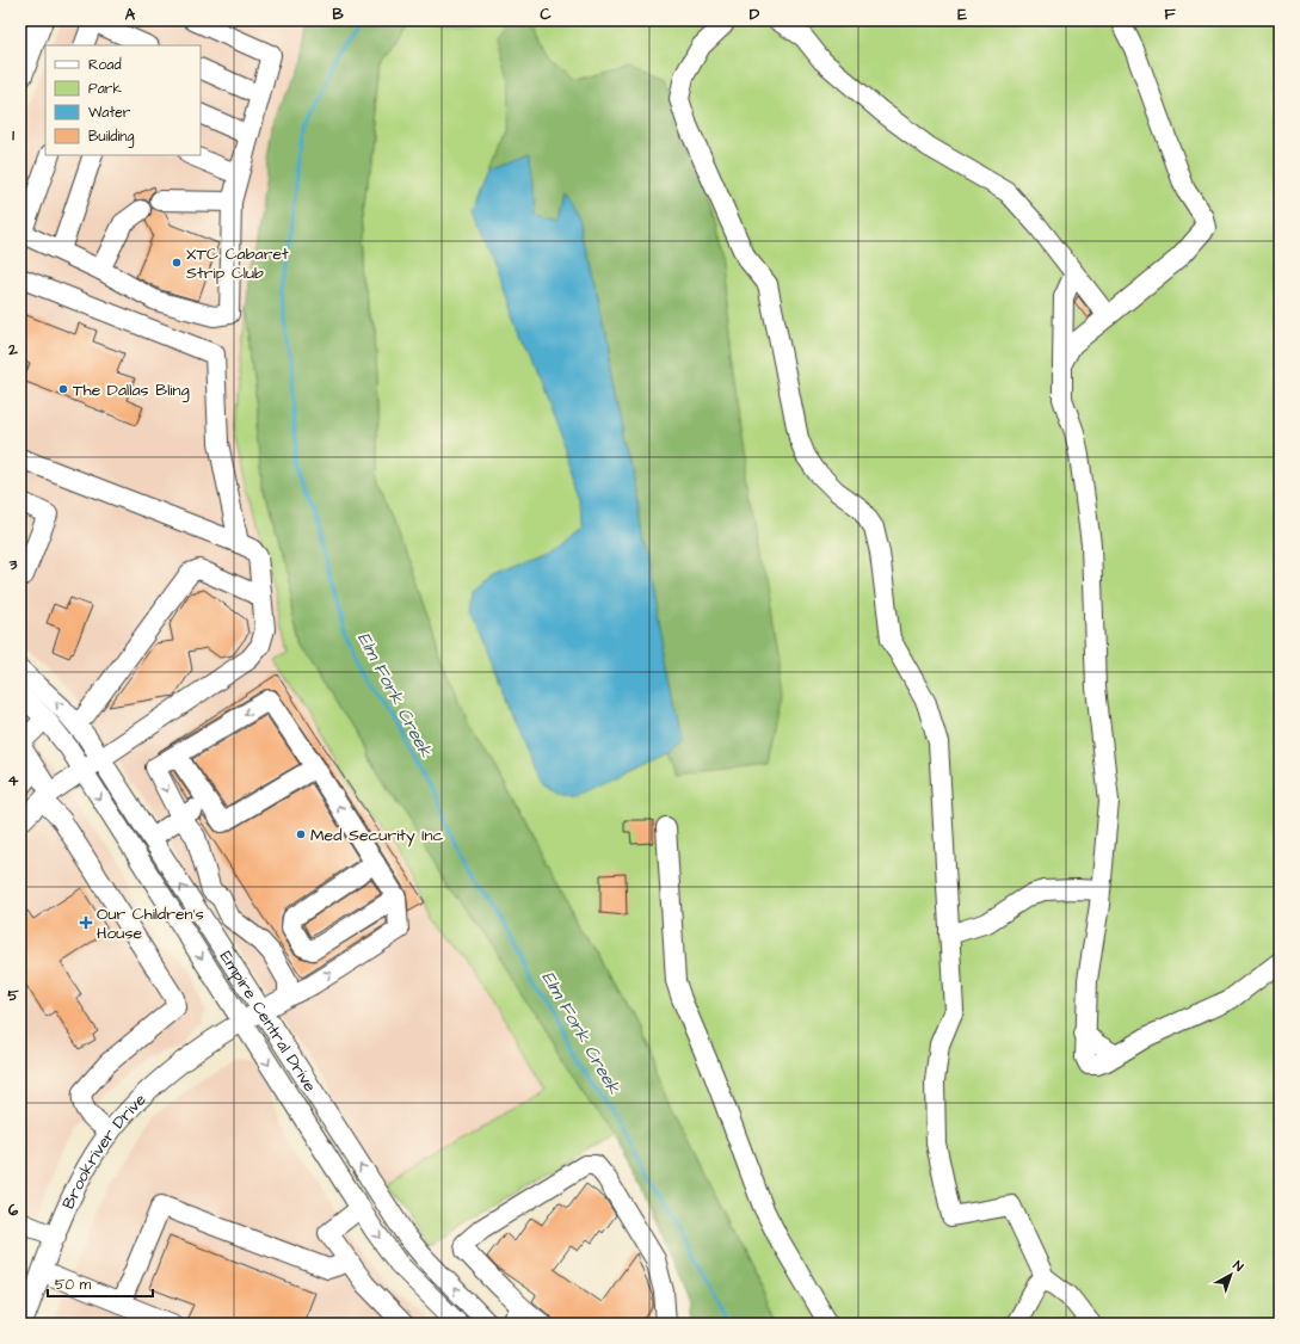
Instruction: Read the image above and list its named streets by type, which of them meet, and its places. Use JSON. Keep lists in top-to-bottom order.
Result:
{
  "streets": {
    "street": ["Empire Central Drive", "Brookriver Drive"]
  },
  "crossings": [
    ["Empire Central Drive", "Brookriver Drive"]
  ],
  "water": ["Elm Fork Creek"],
  "places": {
    "other": ["XTC Cabaret Strip Club", "The Dallas Bling", "Med Security Inc"],
    "health": ["Our Children's House"]
  },
  "legend": [
    "Road",
    "Park",
    "Water",
    "Building"
  ],
  "scale_bar": "50 m",
  "north": "top right",
  "grid": {
    "columns": [
      "A",
      "B",
      "C",
      "D",
      "E",
      "F"
    ],
    "rows": [
      "1",
      "2",
      "3",
      "4",
      "5",
      "6"
    ]
  }
}
